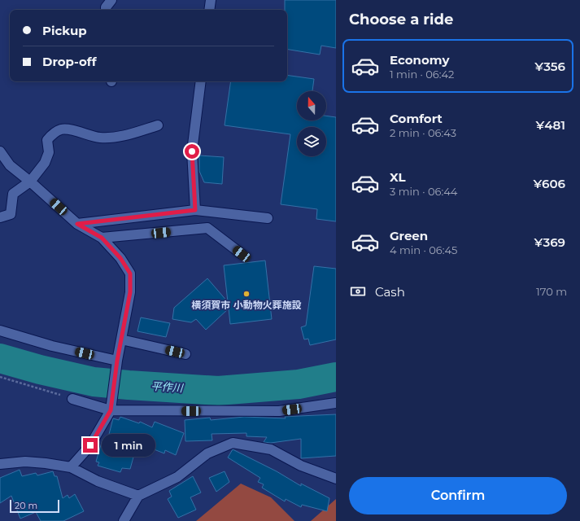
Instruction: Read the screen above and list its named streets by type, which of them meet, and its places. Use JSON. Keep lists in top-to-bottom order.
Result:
{
  "water": ["平作川"],
  "places": ["横須賀市 小動物火葬施設"],
  "scale_bar": "20 m",
  "north": "top",
  "page": {
    "heading": "Choose a ride",
    "banner": ["Pickup", "Drop-off"],
    "list": [
      {
        "name": "Economy",
        "note": "1 min · 06:42",
        "value": "¥356"
      },
      {
        "name": "Comfort",
        "note": "2 min · 06:43",
        "value": "¥481"
      },
      {
        "name": "XL",
        "note": "3 min · 06:44",
        "value": "¥606"
      },
      {
        "name": "Green",
        "note": "4 min · 06:45",
        "value": "¥369"
      }
    ],
    "pay": ["Cash", "170 m"],
    "bubble": "1 min",
    "buttons": "Confirm",
    "scale": "20 m"
  }
}
